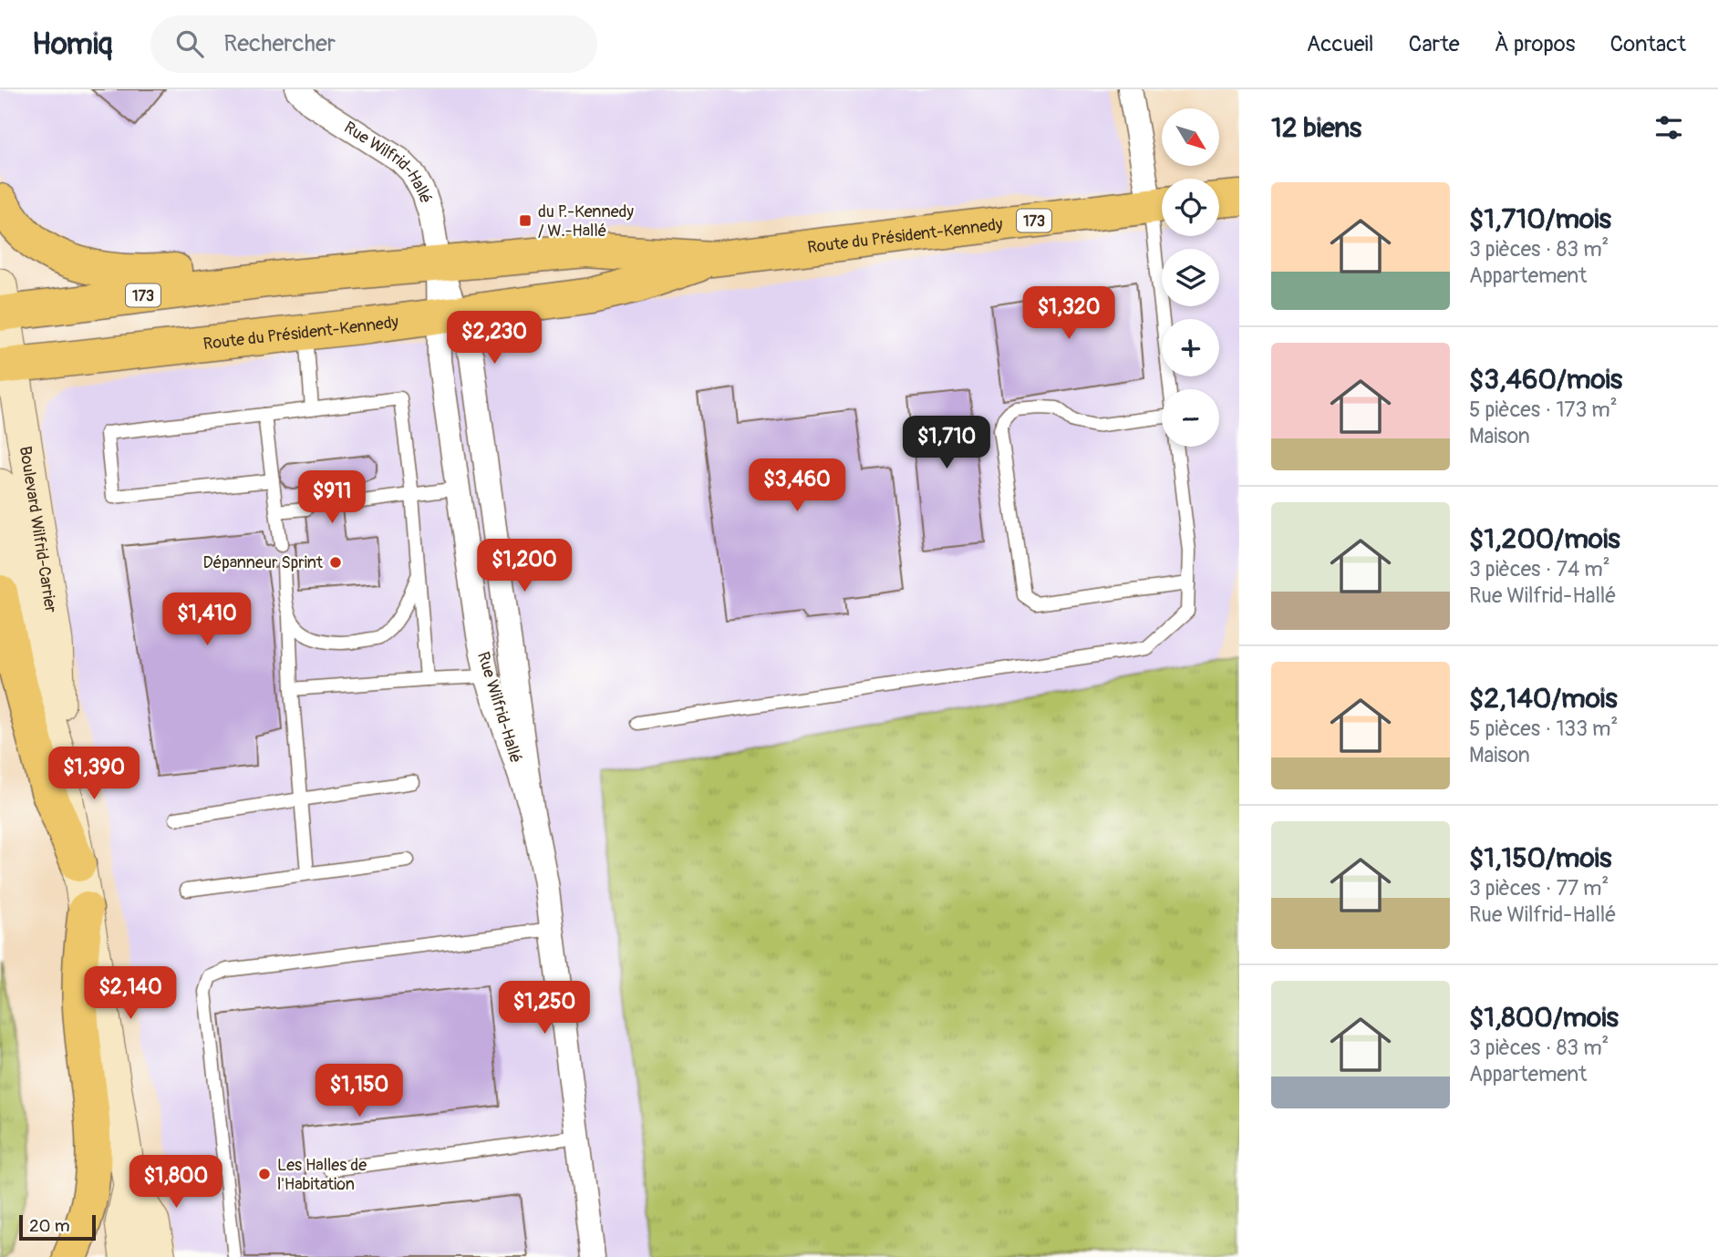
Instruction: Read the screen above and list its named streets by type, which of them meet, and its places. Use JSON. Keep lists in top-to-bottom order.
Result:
{
  "streets": {
    "main road": ["173", "Route du Président-Kennedy"],
    "street": ["Rue Wilfrid-Hallé", "Boulevard Wilfrid-Carrier"]
  },
  "crossings": [
    ["Rue Wilfrid-Hallé", "Route du Président-Kennedy"],
    ["Route du Président-Kennedy", "Boulevard Wilfrid-Carrier"]
  ],
  "places": {
    "transit": ["du P.-Kennedy / W.-Hallé"],
    "other": ["Dépanneur Sprint", "Les Halles de l'Habitation"]
  },
  "scale_bar": "20 m",
  "north": "bottom right",
  "page": {
    "header": "Homiq",
    "search": "Rechercher",
    "nav": [
      "Accueil",
      "Carte",
      "À propos",
      "Contact"
    ],
    "heading": "12 biens",
    "map_buttons": ["+", "−"],
    "list": [
      {
        "name": "$1,710/mois",
        "note": "3 pièces · 83 m² · Appartement"
      },
      {
        "name": "$3,460/mois",
        "note": "5 pièces · 173 m² · Maison"
      },
      {
        "name": "$1,200/mois",
        "note": "3 pièces · 74 m² · Rue Wilfrid-Hallé"
      },
      {
        "name": "$2,140/mois",
        "note": "5 pièces · 133 m² · Maison"
      },
      {
        "name": "$1,150/mois",
        "note": "3 pièces · 77 m² · Rue Wilfrid-Hallé"
      },
      {
        "name": "$1,800/mois",
        "note": "3 pièces · 83 m² · Appartement"
      }
    ],
    "price": [
      "$1,320",
      "$2,230",
      "$1,710",
      "$3,460",
      "$911",
      "$1,200",
      "$1,410",
      "$1,390",
      "$2,140",
      "$1,250",
      "$1,150",
      "$1,800"
    ],
    "scale": "20 m"
  }
}
